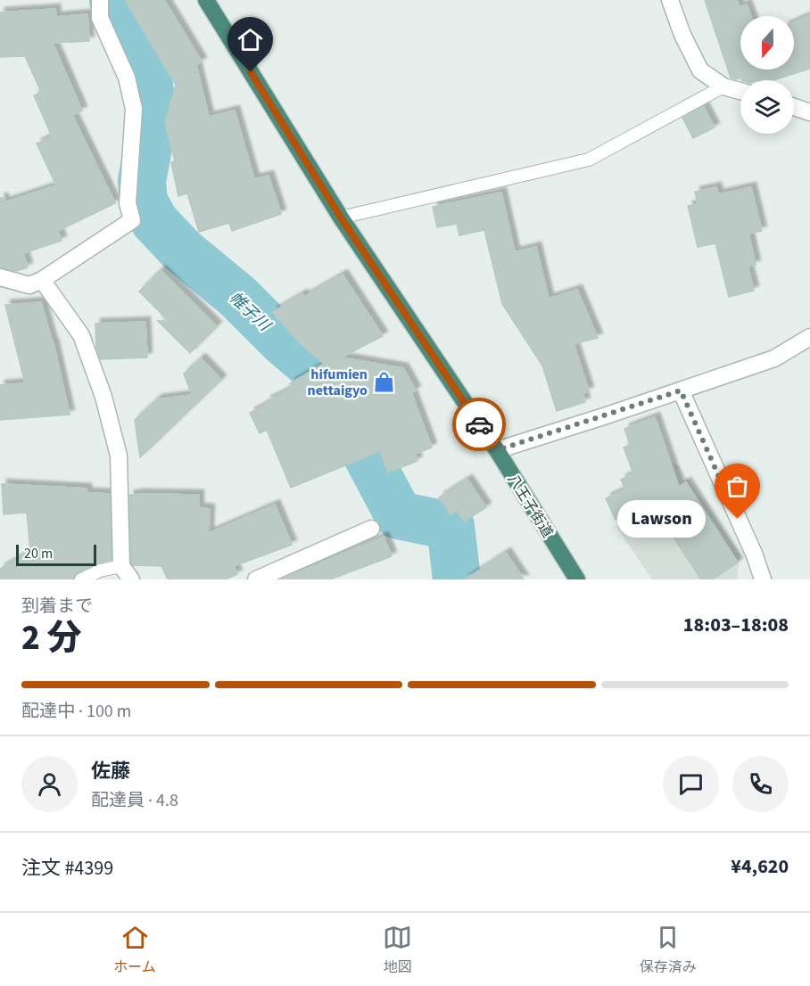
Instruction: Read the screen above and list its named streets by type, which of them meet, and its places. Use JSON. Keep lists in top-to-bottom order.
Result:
{
  "streets": {
    "highway": ["八王子街道"]
  },
  "water": ["帷子川"],
  "places": {
    "shop": ["hifumien nettaigyo"],
    "other": ["Lawson"]
  },
  "scale_bar": "20 m",
  "north": "bottom",
  "page": {
    "bubble": "Lawson",
    "scale": "20 m",
    "heading": ["2 分", "到着まで", "18:03–18:08"],
    "panel": [
      "佐藤",
      "配達員 · 4.8",
      "注文 #4399",
      "¥4,620"
    ],
    "bar": "配達中 · 100 m",
    "tabs": ["ホーム", "地図", "保存済み"]
  }
}
